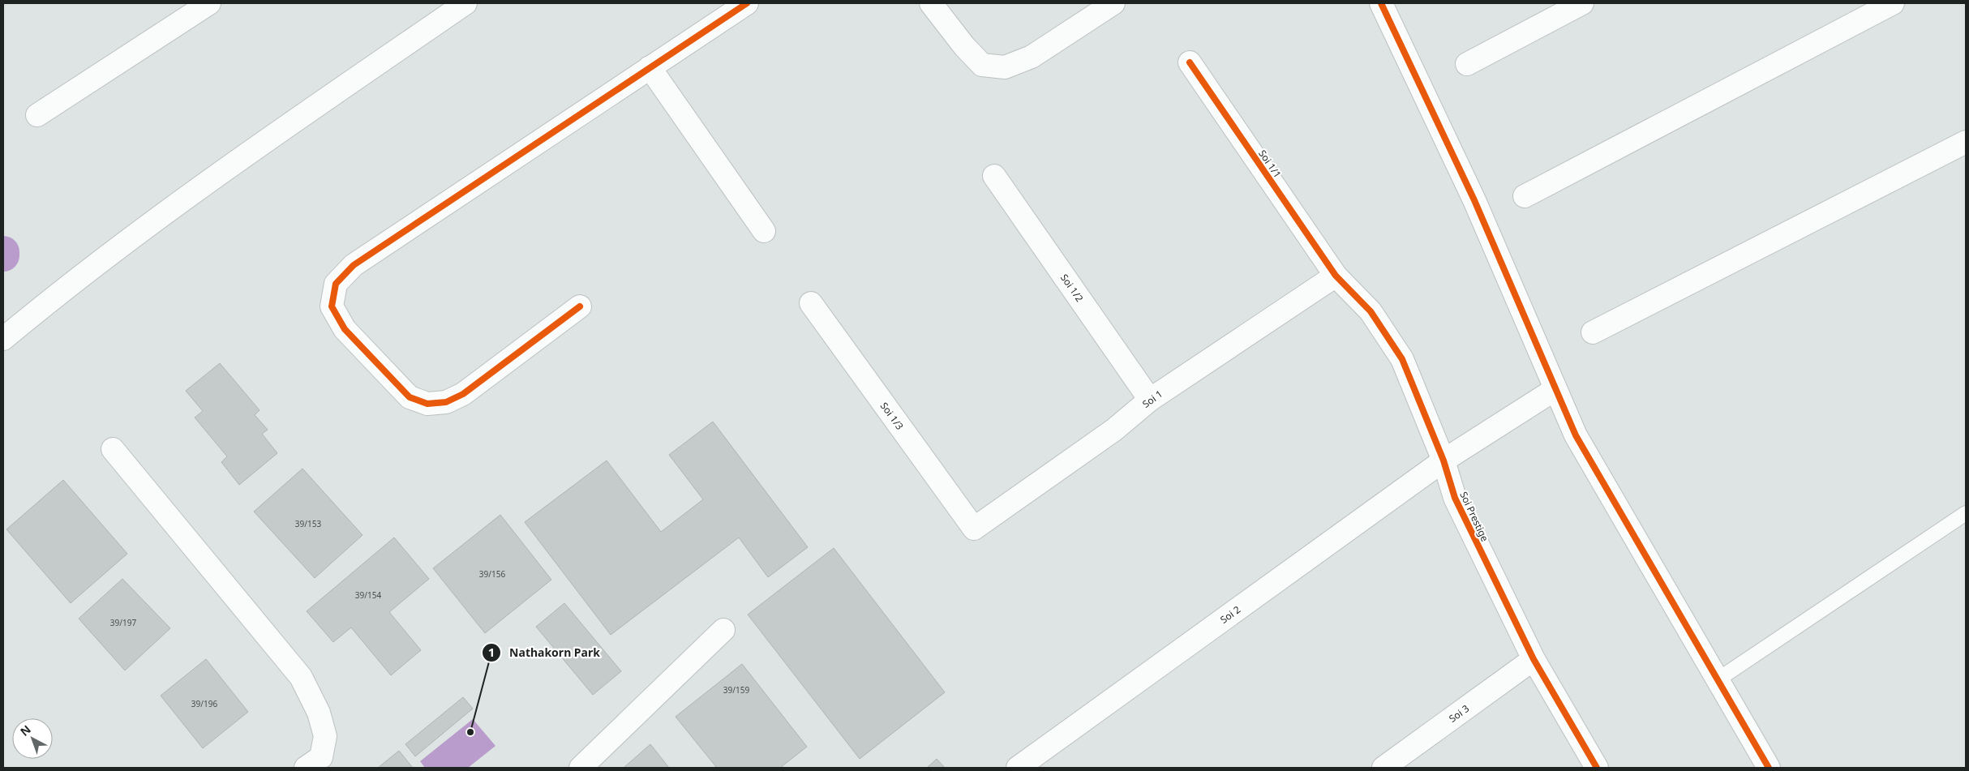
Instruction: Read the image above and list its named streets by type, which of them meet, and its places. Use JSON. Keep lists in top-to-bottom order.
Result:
{
  "streets": {
    "street": [
      "Soi 1/1",
      "Soi 1/2",
      "Soi 1",
      "Soi 1/3",
      "Soi Prestige",
      "Soi 2",
      "Soi 3"
    ]
  },
  "crossings": [
    ["Soi 1/1", "Soi 1"],
    ["Soi 1/1", "Soi Prestige"],
    ["Soi 1/2", "Soi 1"],
    ["Soi 1", "Soi 1/3"],
    ["Soi 1", "Soi Prestige"],
    ["Soi Prestige", "Soi 2"],
    ["Soi Prestige", "Soi 3"]
  ],
  "places": ["Nathakorn Park"],
  "house_numbers": [
    "39/153",
    "39/156",
    "39/154",
    "39/197",
    "39/159",
    "39/196"
  ],
  "north": "top left"
}
